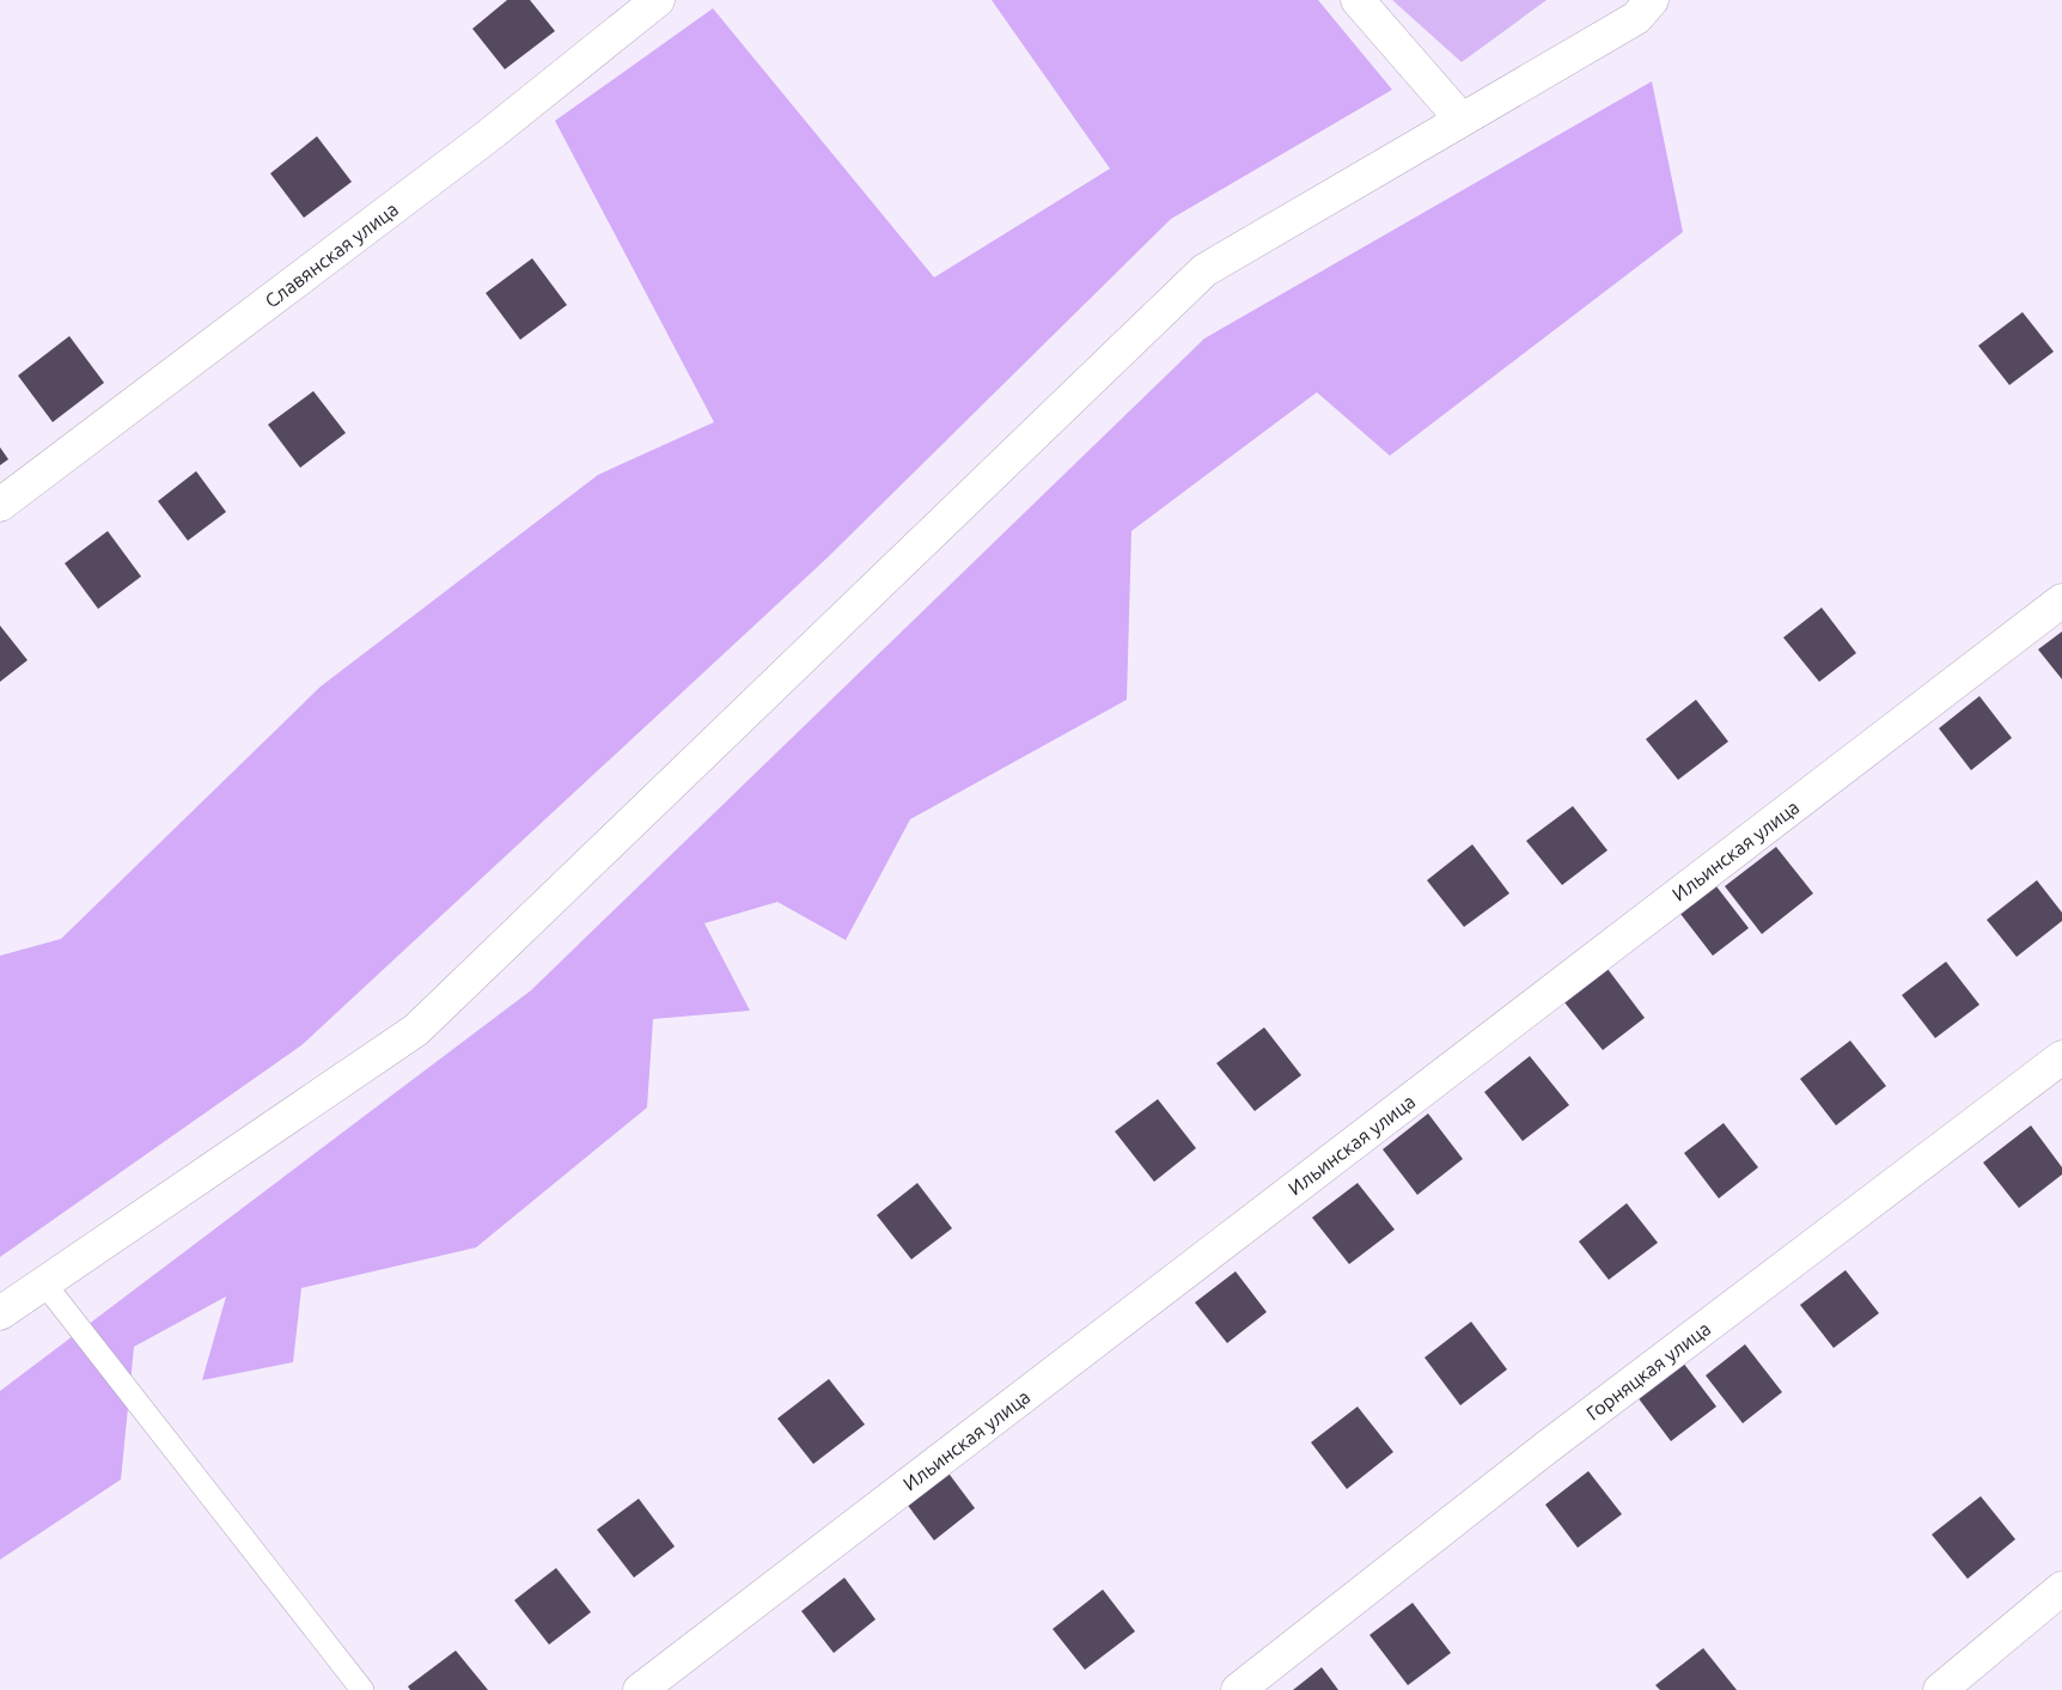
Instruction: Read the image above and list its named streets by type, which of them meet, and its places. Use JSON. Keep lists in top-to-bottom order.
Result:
{
  "streets": {
    "street": ["Славянская улица", "Ильинская улица", "Горняцкая улица"]
  }
}
